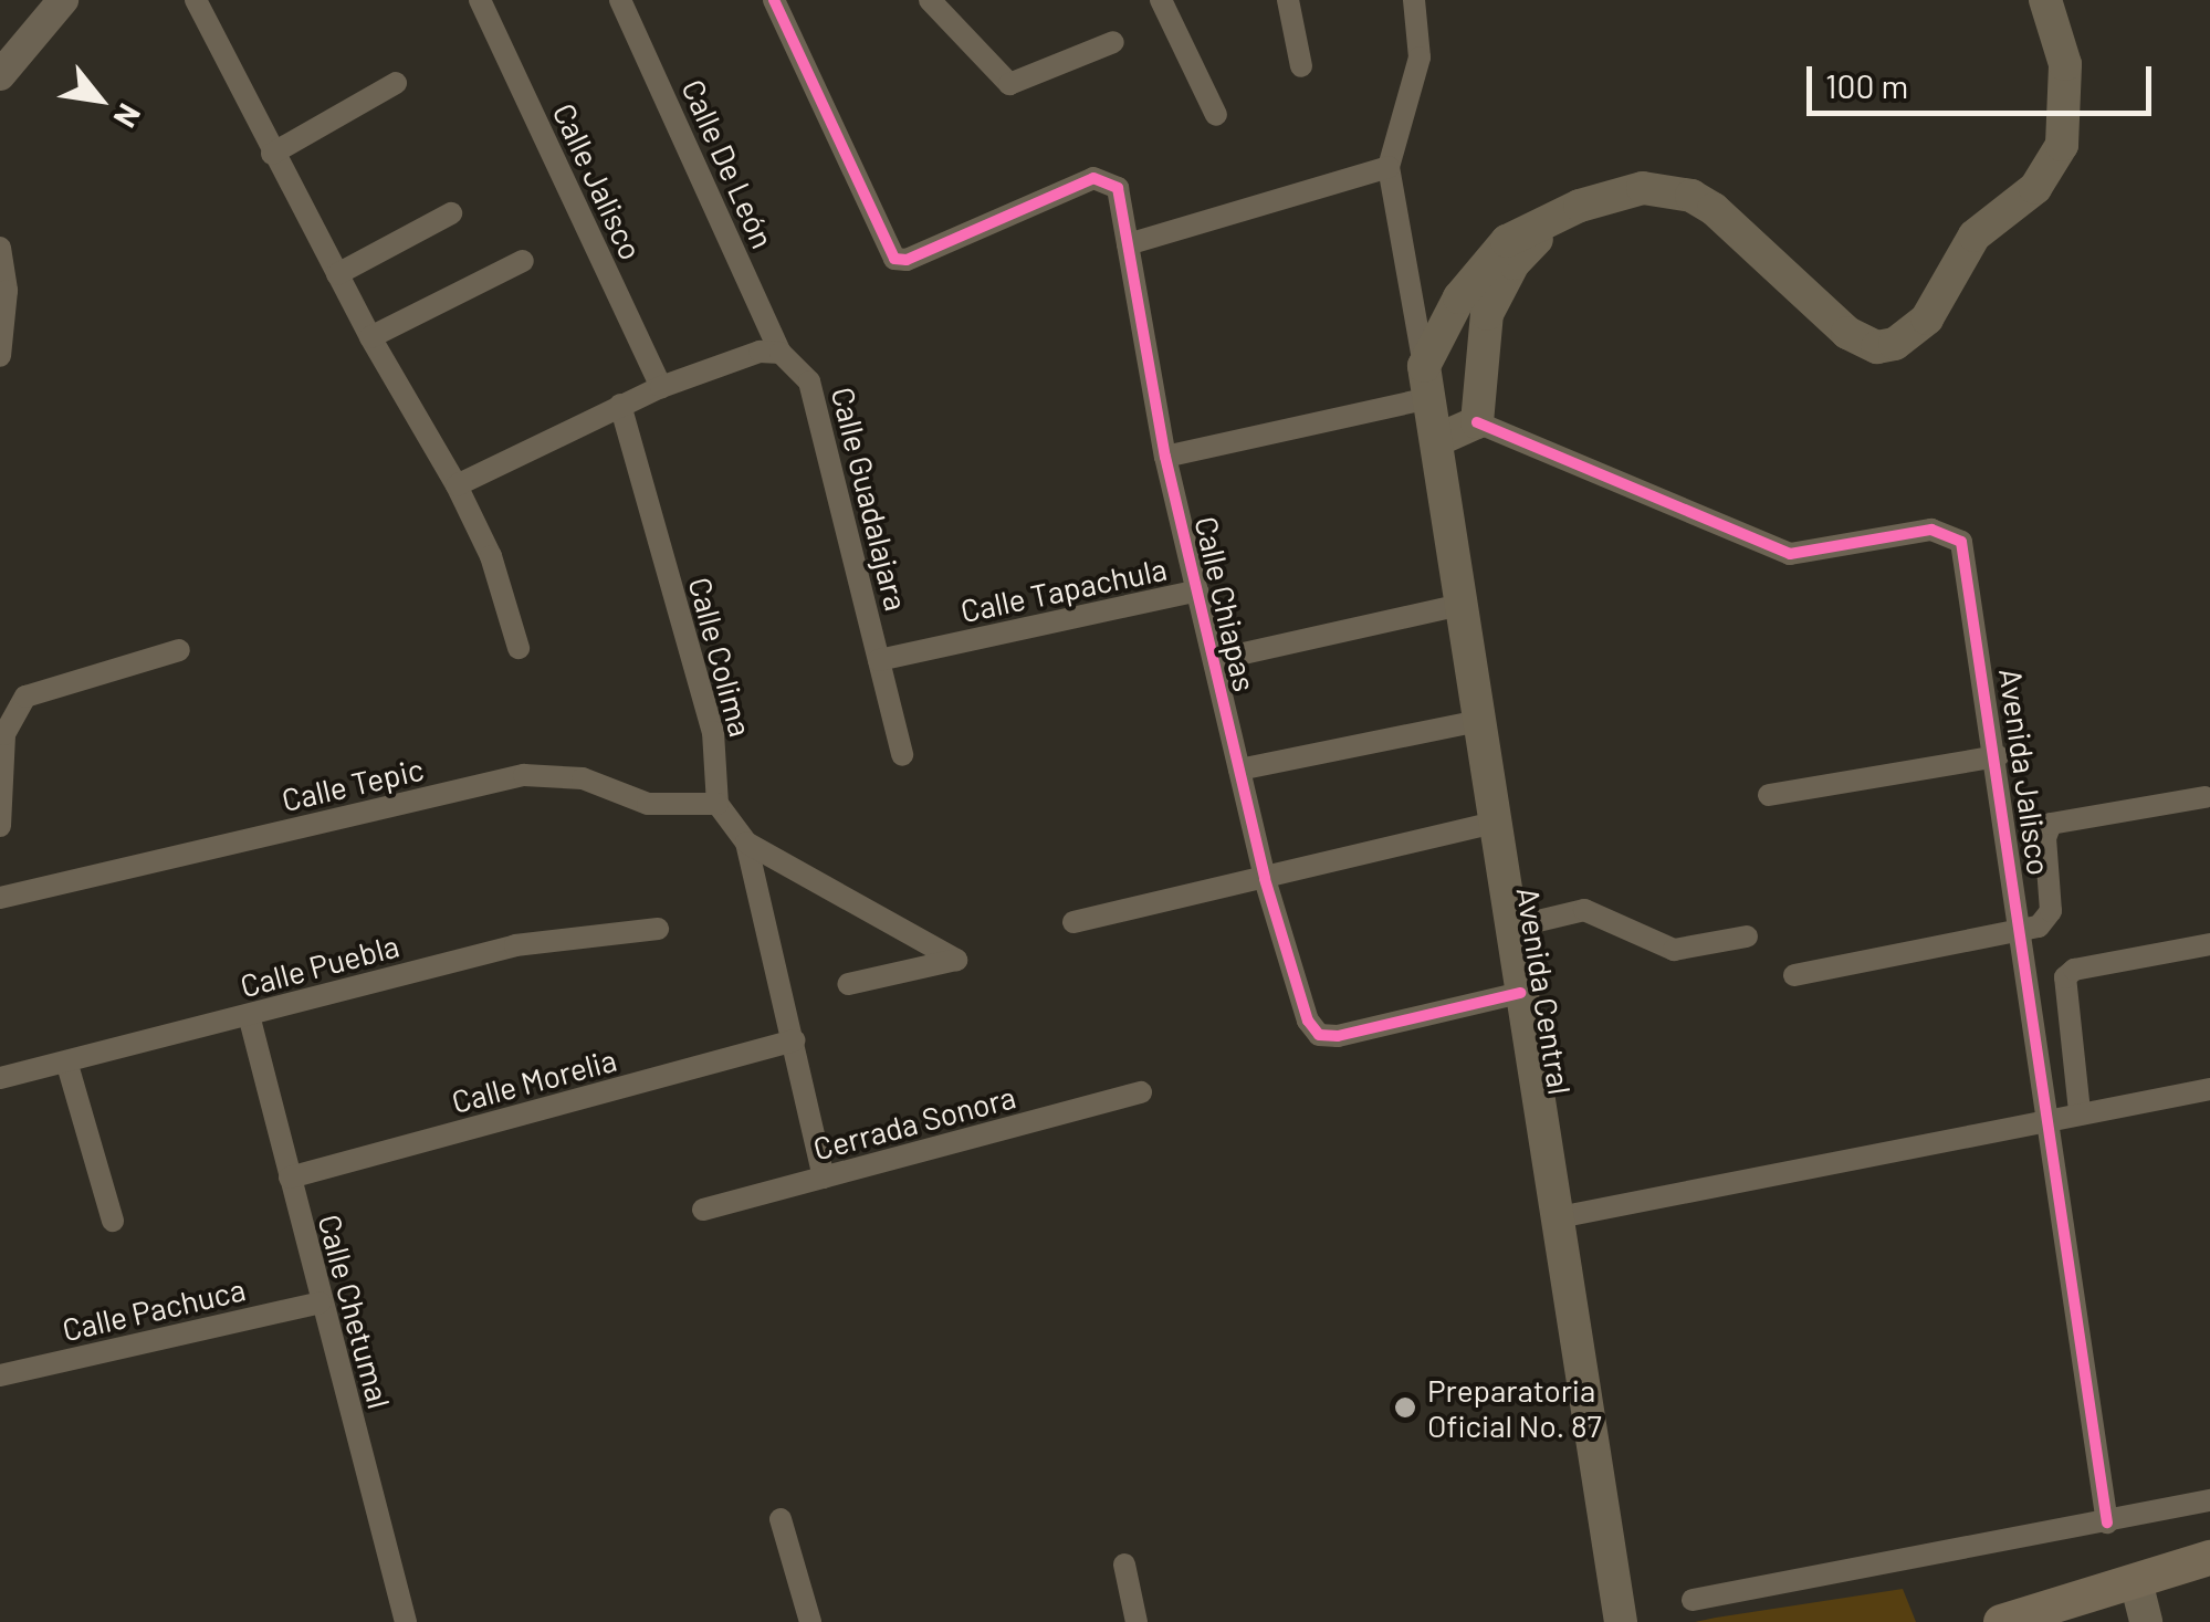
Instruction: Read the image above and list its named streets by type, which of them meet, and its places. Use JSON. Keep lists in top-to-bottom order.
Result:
{
  "streets": {
    "main road": ["Avenida Central"],
    "street": [
      "Calle De León",
      "Calle Jalisco",
      "Calle Guadalajara",
      "Calle Tapachula",
      "Calle Chiapas",
      "Calle Colima",
      "Avenida Jalisco",
      "Calle Tepic",
      "Calle Puebla",
      "Calle Morelia",
      "Cerrada Sonora",
      "Calle Pachuca",
      "Calle Chetumal"
    ]
  },
  "crossings": [
    ["Calle De León", "Calle Guadalajara"],
    ["Calle Guadalajara", "Calle Tapachula"],
    ["Calle Tapachula", "Calle Chiapas"],
    ["Calle Chiapas", "Avenida Central"],
    ["Calle Colima", "Calle Tepic"],
    ["Calle Puebla", "Calle Chetumal"],
    ["Calle Morelia", "Calle Chetumal"],
    ["Calle Pachuca", "Calle Chetumal"]
  ],
  "places": ["Preparatoria Oficial No. 87"],
  "scale_bar": "100 m",
  "north": "bottom right"
}
